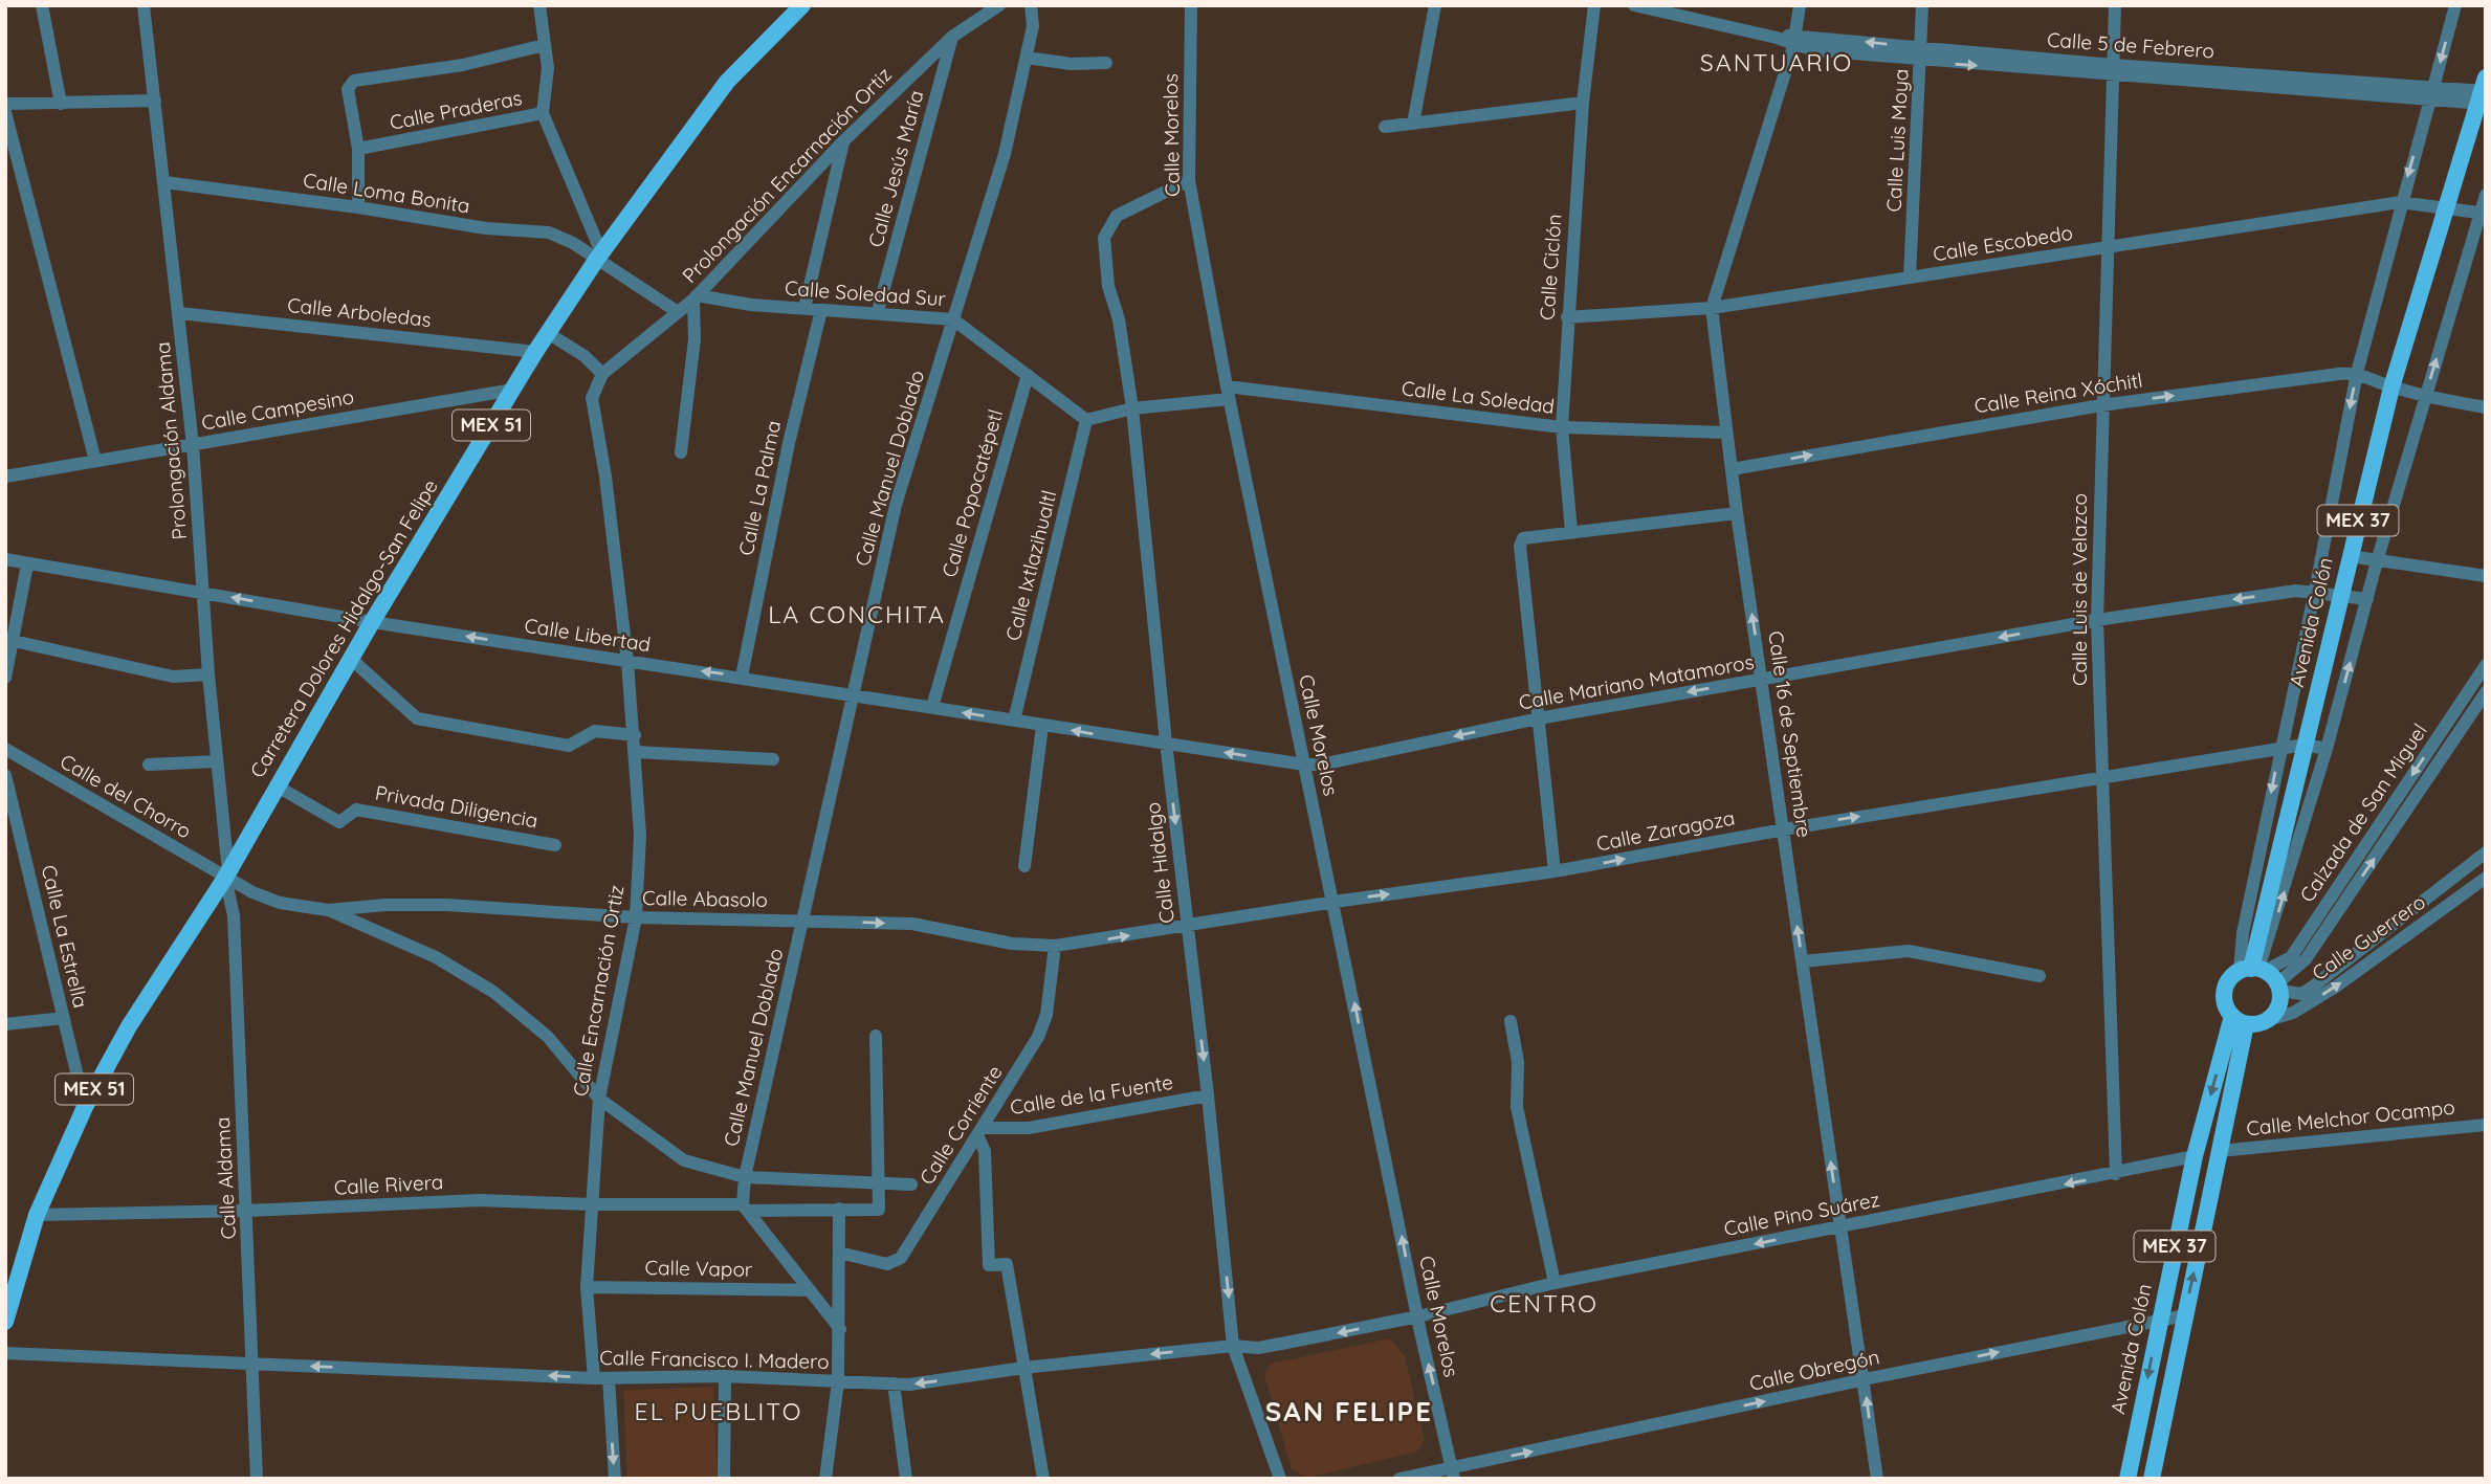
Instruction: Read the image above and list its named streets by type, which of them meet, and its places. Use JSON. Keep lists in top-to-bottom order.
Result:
{
  "streets": {
    "main road": [
      "MEX 51",
      "MEX 37",
      "Avenida Colón",
      "Carretera Dolores Hidalgo-San Felipe"
    ],
    "street": [
      "Calle 5 de Febrero",
      "Calle Praderas",
      "Calle Morelos",
      "Calle Luis Moya",
      "Calle Jesús María",
      "Prolongación Encarnación Ortiz",
      "Calle Loma Bonita",
      "Calle Escobedo",
      "Calle Ciclón",
      "Calle Soledad Sur",
      "Calle Arboledas",
      "Calle Reina Xóchitl",
      "Calle La Soledad",
      "Calle Campesino",
      "Prolongación Aldama",
      "Calle Manuel Doblado",
      "Calle La Palma",
      "Calle Popocatépetl",
      "Calle Ixtlazihualtl",
      "Calle Luis de Velazco",
      "Calle Libertad",
      "Calle Mariano Matamoros",
      "Calle 16 de Septiembre",
      "Calle del Chorro",
      "Privada Diligencia",
      "Calzada de San Miguel",
      "Calle Zaragoza",
      "Calle Hidalgo",
      "Calle Abasolo",
      "Calle La Estrella",
      "Calle Guerrero",
      "Calle Encarnación Ortiz",
      "Calle de la Fuente",
      "Calle Melchor Ocampo",
      "Calle Corriente",
      "Calle Aldama",
      "Calle Rivera",
      "Calle Pino Suárez",
      "Calle Vapor",
      "Calle Francisco I. Madero",
      "Calle Obregón"
    ]
  },
  "crossings": [
    ["Calle 5 de Febrero", "Calle Luis Moya"],
    ["Calle 5 de Febrero", "Calle Luis de Velazco"],
    ["Calle 5 de Febrero", "Avenida Colón"],
    ["Calle 5 de Febrero", "Calle 16 de Septiembre"],
    ["Calle Praderas", "Calle Loma Bonita"],
    ["Calle Praderas", "Carretera Dolores Hidalgo-San Felipe"],
    ["Calle Morelos", "Calle La Soledad"],
    ["Calle Morelos", "Calle Mariano Matamoros"],
    ["Calle Morelos", "Calle Zaragoza"],
    ["Calle Morelos", "Calle Hidalgo"],
    ["Calle Morelos", "Calle Pino Suárez"],
    ["Calle Morelos", "Calle Francisco I. Madero"],
    ["Calle Morelos", "Calle Obregón"],
    ["Calle Luis Moya", "Calle Escobedo"],
    ["Calle Jesús María", "Prolongación Encarnación Ortiz"],
    ["Calle Jesús María", "Calle Soledad Sur"],
    ["Prolongación Encarnación Ortiz", "Calle Soledad Sur"],
    ["Prolongación Encarnación Ortiz", "Calle Encarnación Ortiz"],
    ["Calle Loma Bonita", "Prolongación Aldama"],
    ["Calle Loma Bonita", "Carretera Dolores Hidalgo-San Felipe"],
    ["Calle Escobedo", "Calle Ciclón"],
    ["Calle Escobedo", "Calle Luis de Velazco"],
    ["Calle Escobedo", "Avenida Colón"],
    ["Calle Escobedo", "Calle 16 de Septiembre"],
    ["Calle Ciclón", "Calle La Soledad"],
    ["Calle Soledad Sur", "Calle La Soledad"],
    ["Calle Soledad Sur", "Calle Manuel Doblado"],
    ["Calle Soledad Sur", "Calle La Palma"],
    ["Calle Soledad Sur", "Calle Popocatépetl"],
    ["Calle Soledad Sur", "Calle Ixtlazihualtl"],
    ["Calle Arboledas", "Prolongación Aldama"],
    ["Calle Arboledas", "Carretera Dolores Hidalgo-San Felipe"],
    ["Calle Reina Xóchitl", "Calle Luis de Velazco"],
    ["Calle Reina Xóchitl", "Avenida Colón"],
    ["Calle Reina Xóchitl", "Calle 16 de Septiembre"],
    ["Calle La Soledad", "Calle Ixtlazihualtl"],
    ["Calle La Soledad", "Calle 16 de Septiembre"],
    ["Calle La Soledad", "Calle Hidalgo"],
    ["Calle Campesino", "Prolongación Aldama"],
    ["Calle Campesino", "Carretera Dolores Hidalgo-San Felipe"],
    ["Prolongación Aldama", "Carretera Dolores Hidalgo-San Felipe"],
    ["Prolongación Aldama", "Calle Libertad"],
    ["Prolongación Aldama", "Calle del Chorro"],
    ["Prolongación Aldama", "Calle Abasolo"],
    ["Prolongación Aldama", "Calle Aldama"],
    ["Calle Manuel Doblado", "Calle Libertad"],
    ["Calle Manuel Doblado", "Calle Abasolo"],
    ["Calle Manuel Doblado", "Calle Rivera"],
    ["Calle La Palma", "Calle Libertad"],
    ["Calle Popocatépetl", "Calle Libertad"],
    ["MEX 37", "Avenida Colón"],
    ["MEX 37", "Calzada de San Miguel"],
    ["MEX 37", "Calle Guerrero"],
    ["MEX 37", "Calle Melchor Ocampo"],
    ["MEX 37", "Calle Obregón"],
    ["Calle Ixtlazihualtl", "Calle Libertad"],
    ["Calle Luis de Velazco", "Calle Mariano Matamoros"],
    ["Calle Luis de Velazco", "Calle Zaragoza"],
    ["Calle Luis de Velazco", "Calle Pino Suárez"],
    ["Avenida Colón", "Calle Mariano Matamoros"],
    ["Avenida Colón", "Calzada de San Miguel"],
    ["Avenida Colón", "Calle Zaragoza"],
    ["Avenida Colón", "Calle Guerrero"],
    ["Avenida Colón", "Calle Pino Suárez"],
    ["Avenida Colón", "Calle Obregón"],
    ["Carretera Dolores Hidalgo-San Felipe", "Calle Libertad"],
    ["Carretera Dolores Hidalgo-San Felipe", "Calle del Chorro"],
    ["Carretera Dolores Hidalgo-San Felipe", "Privada Diligencia"],
    ["Carretera Dolores Hidalgo-San Felipe", "Calle Abasolo"],
    ["Carretera Dolores Hidalgo-San Felipe", "Calle La Estrella"],
    ["Carretera Dolores Hidalgo-San Felipe", "Calle Aldama"],
    ["Carretera Dolores Hidalgo-San Felipe", "Calle Rivera"],
    ["Calle Libertad", "Calle Mariano Matamoros"],
    ["Calle Libertad", "Calle Hidalgo"],
    ["Calle Libertad", "Calle Encarnación Ortiz"],
    ["Calle Mariano Matamoros", "Calle 16 de Septiembre"],
    ["Calle Mariano Matamoros", "Calle Hidalgo"],
    ["Calle 16 de Septiembre", "Calle Zaragoza"],
    ["Calle 16 de Septiembre", "Calle Pino Suárez"],
    ["Calle 16 de Septiembre", "Calle Obregón"],
    ["Calle del Chorro", "Calle Abasolo"],
    ["Calle del Chorro", "Calle Aldama"],
    ["Calzada de San Miguel", "Calle Guerrero"],
    ["Calle Zaragoza", "Calle Hidalgo"],
    ["Calle Zaragoza", "Calle Abasolo"],
    ["Calle Zaragoza", "Calle Corriente"],
    ["Calle Hidalgo", "Calle de la Fuente"],
    ["Calle Hidalgo", "Calle Francisco I. Madero"],
    ["Calle Abasolo", "Calle Encarnación Ortiz"],
    ["Calle Abasolo", "Calle Aldama"],
    ["Calle Encarnación Ortiz", "Calle Rivera"],
    ["Calle Encarnación Ortiz", "Calle Vapor"],
    ["Calle Encarnación Ortiz", "Calle Francisco I. Madero"],
    ["Calle de la Fuente", "Calle Corriente"],
    ["Calle Aldama", "Calle Rivera"],
    ["Calle Aldama", "Calle Francisco I. Madero"],
    ["Calle Pino Suárez", "Calle Francisco I. Madero"]
  ],
  "one_way": [
    "Calle Morelos",
    "Calle Reina Xóchitl",
    "Calle Mariano Matamoros",
    "Calle 16 de Septiembre",
    "Calle Zaragoza",
    "Calle Hidalgo",
    "Calle Pino Suárez",
    "Calle Francisco I. Madero",
    "Calle Obregón"
  ],
  "districts": [
    "SANTUARIO",
    "LA CONCHITA",
    "CENTRO",
    "EL PUEBLITO",
    "SAN FELIPE"
  ]
}
